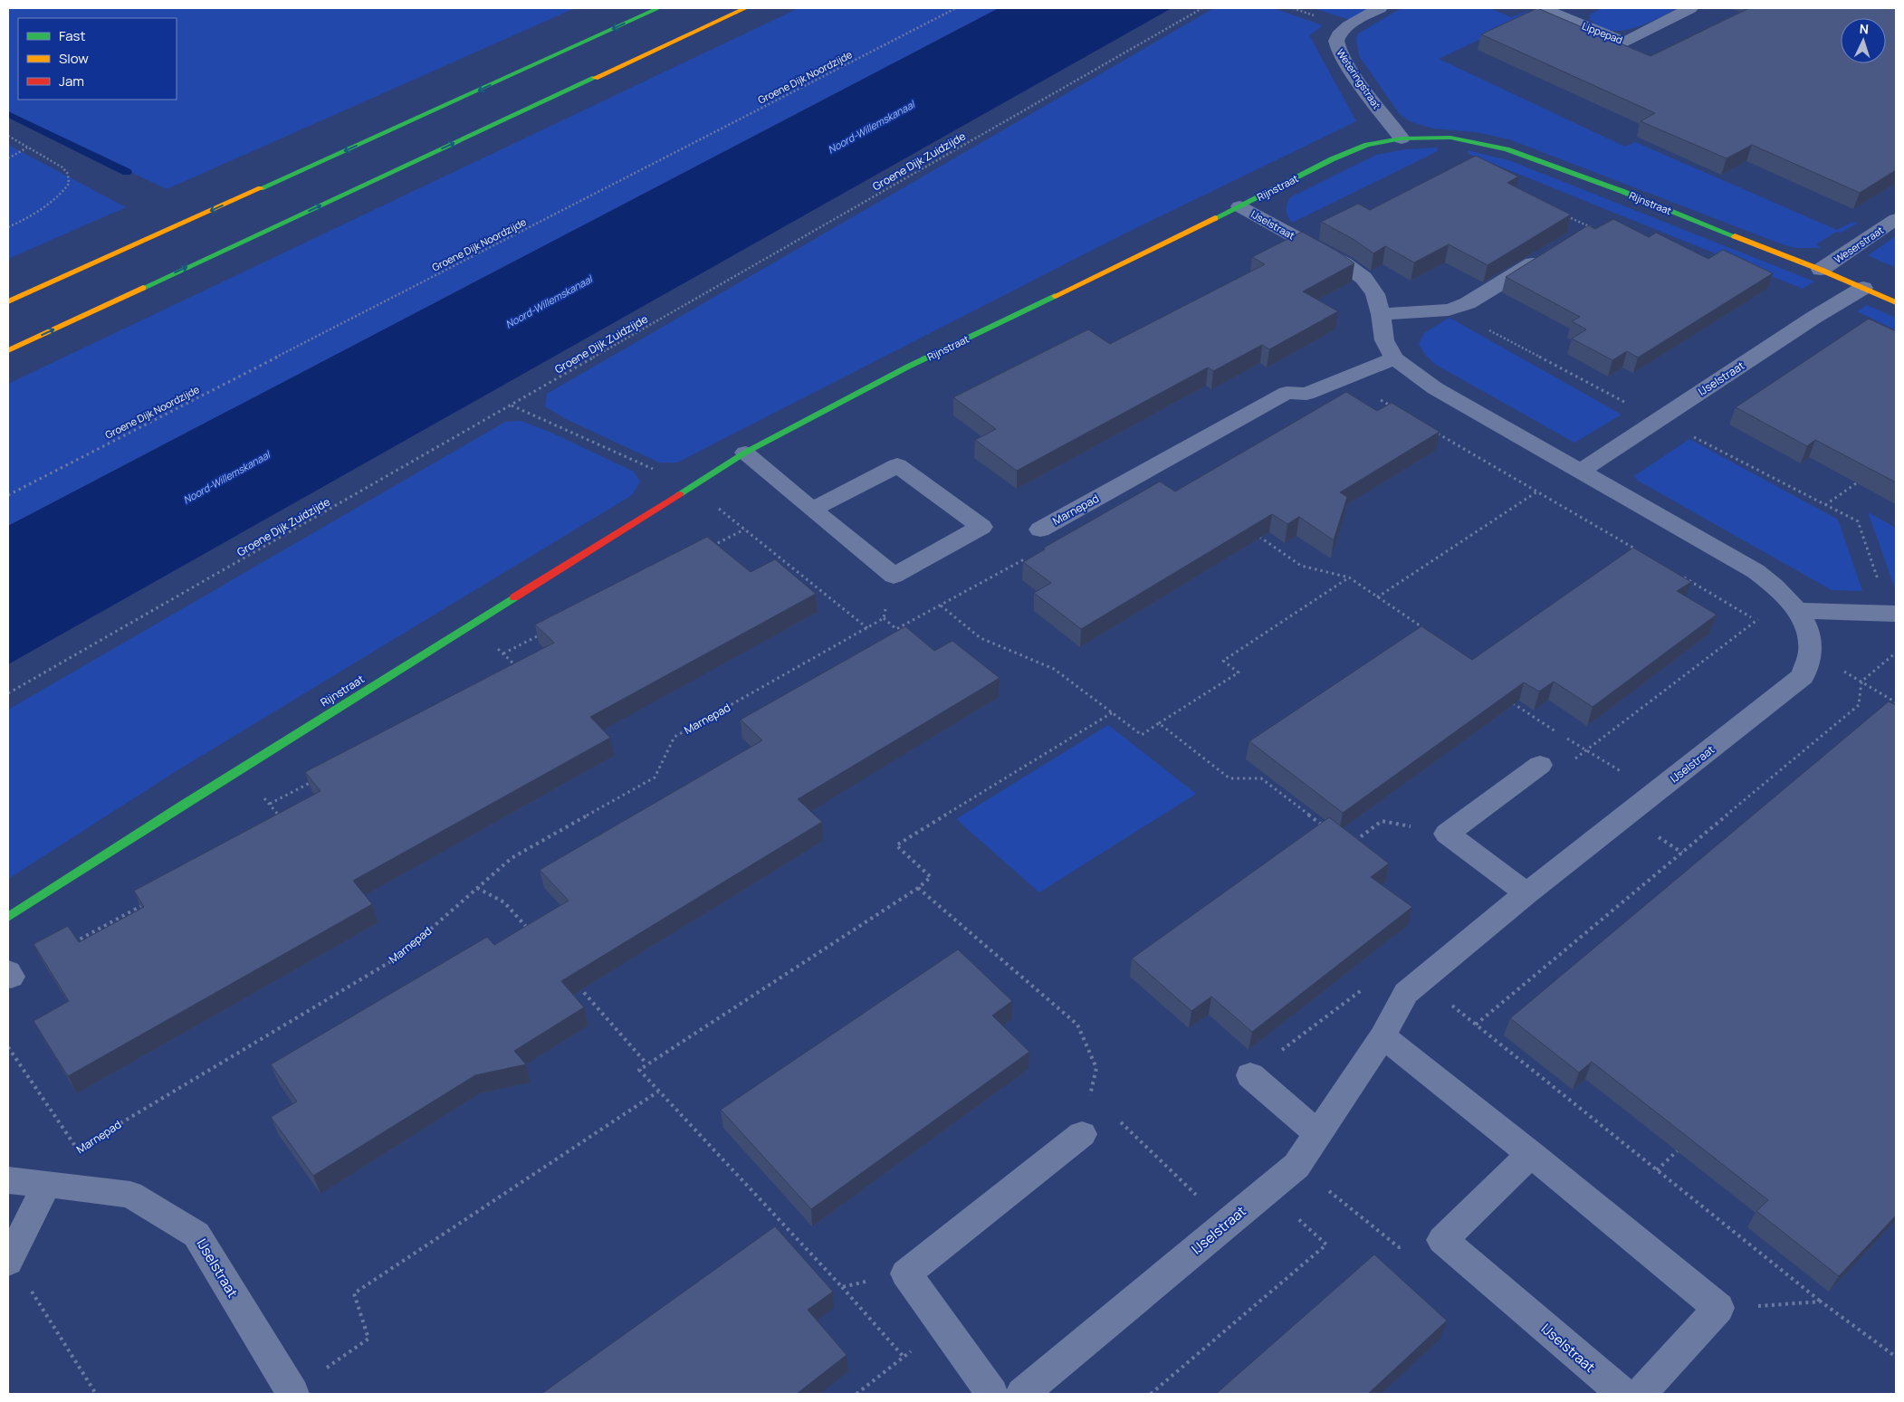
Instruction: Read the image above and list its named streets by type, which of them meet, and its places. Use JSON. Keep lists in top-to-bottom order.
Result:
{
  "streets": {
    "main road": ["Rijnstraat"],
    "street": [
      "Lippepad",
      "Weteringstraat",
      "IJselstraat",
      "Weserstraat",
      "Marnepad"
    ],
    "path": ["Groene Dijk Noordzijde", "Groene Dijk Zuidzijde"]
  },
  "crossings": [
    ["Weteringstraat", "Rijnstraat"],
    ["Rijnstraat", "IJselstraat"],
    ["Rijnstraat", "Weserstraat"],
    ["IJselstraat", "Marnepad"]
  ],
  "water": ["Noord-Willemskanaal"],
  "legend": ["Fast", "Slow", "Jam"],
  "north": "top"
}
